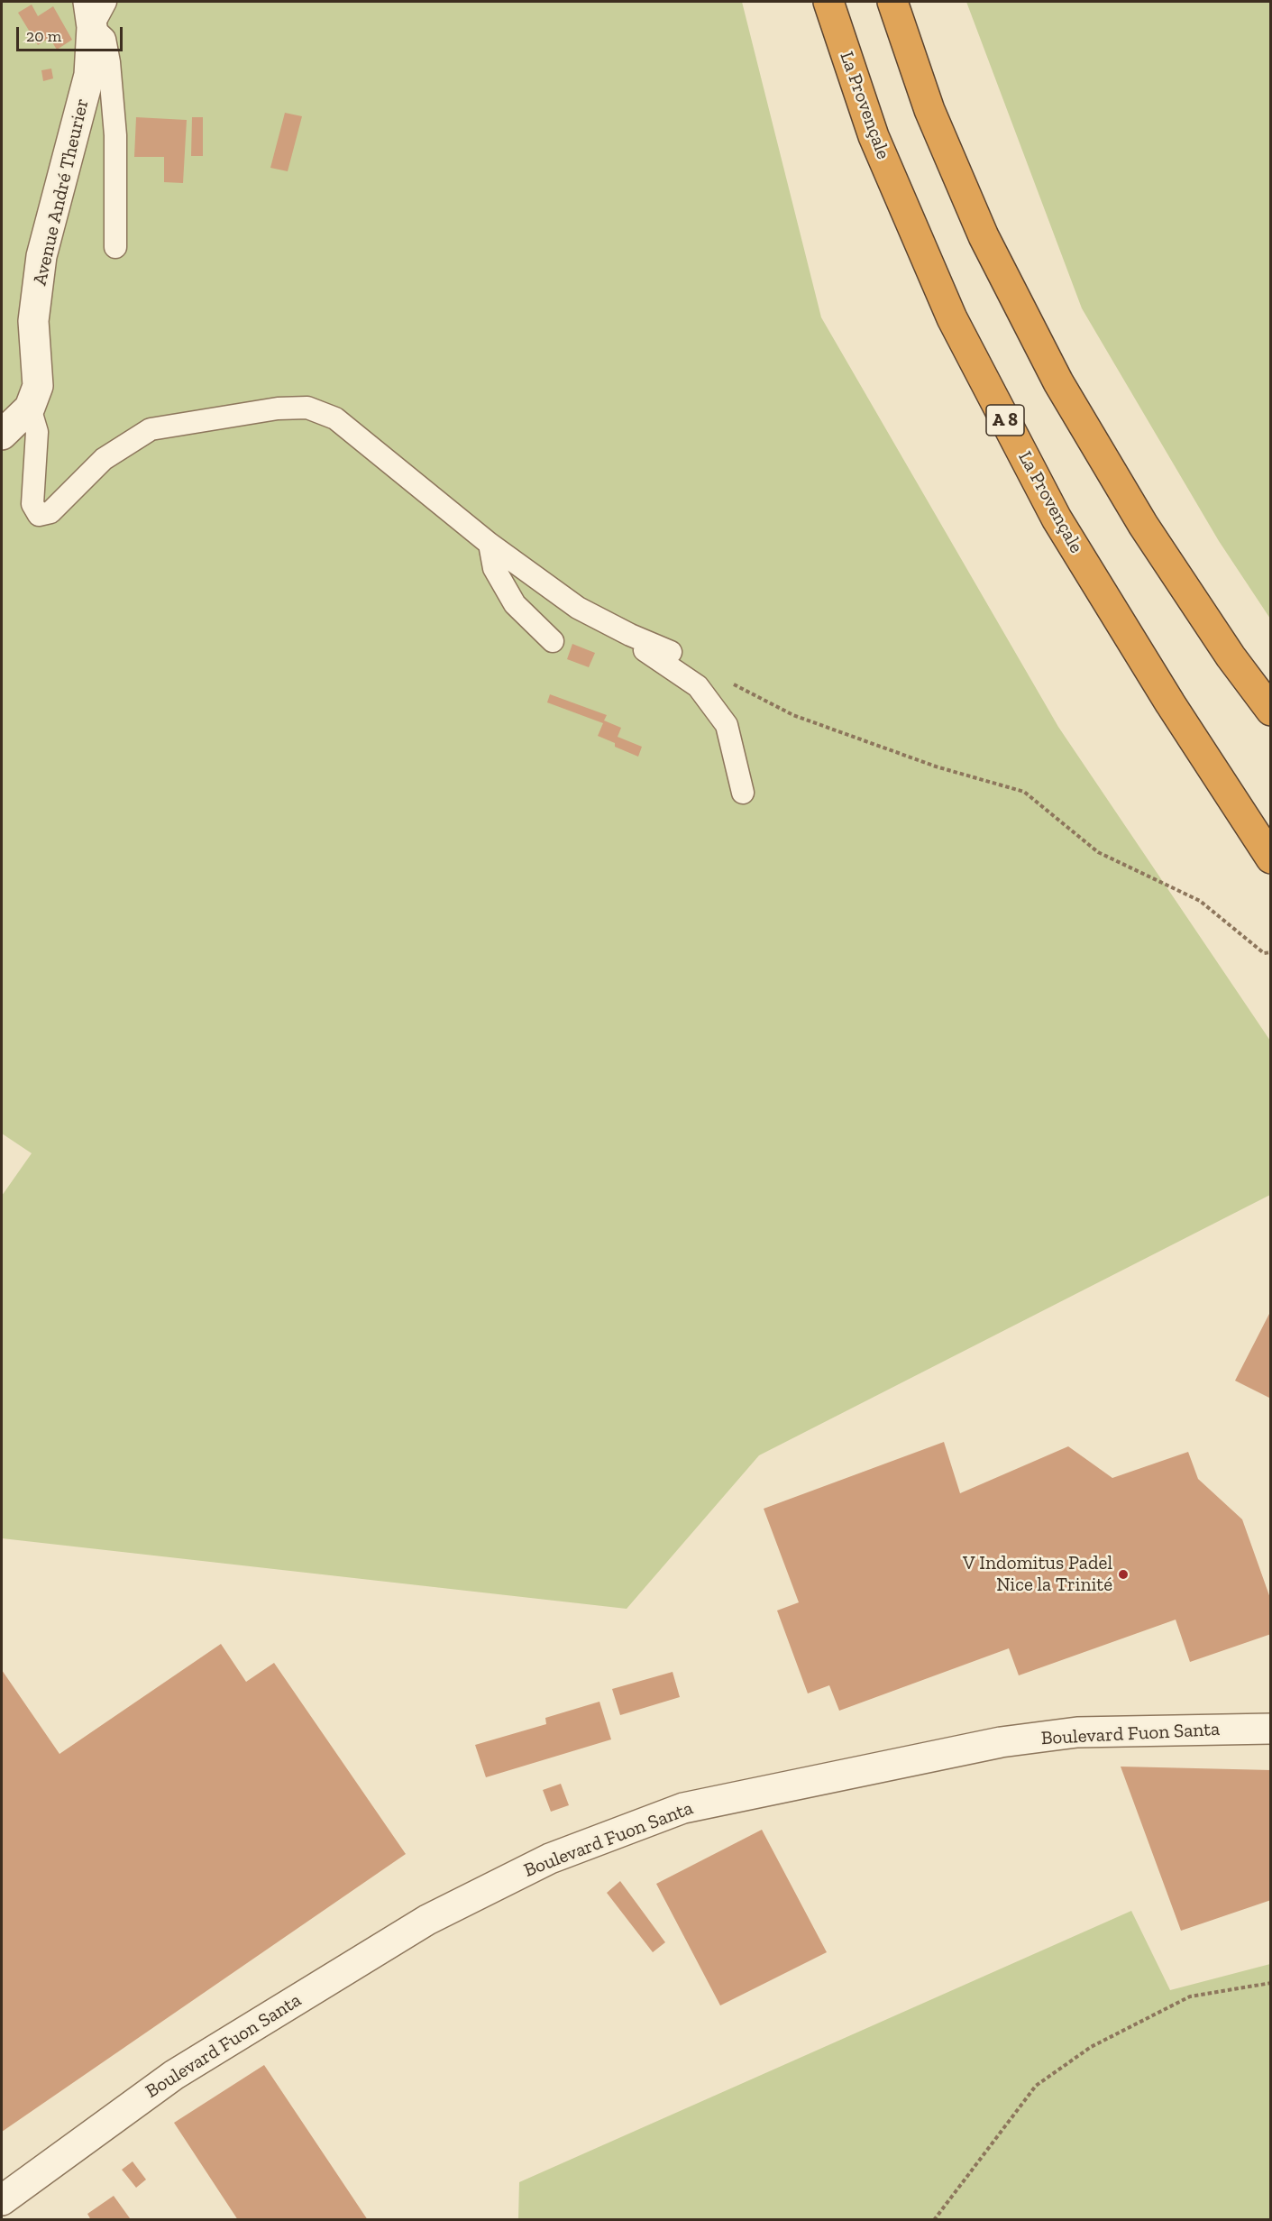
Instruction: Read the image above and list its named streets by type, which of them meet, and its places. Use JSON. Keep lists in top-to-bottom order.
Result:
{
  "streets": {
    "highway": ["La Provençale", "A 8"],
    "street": ["Avenue André Theurier", "Boulevard Fuon Santa"]
  },
  "places": ["V Indomitus Padel Nice la Trinité"],
  "scale_bar": "20 m"
}
